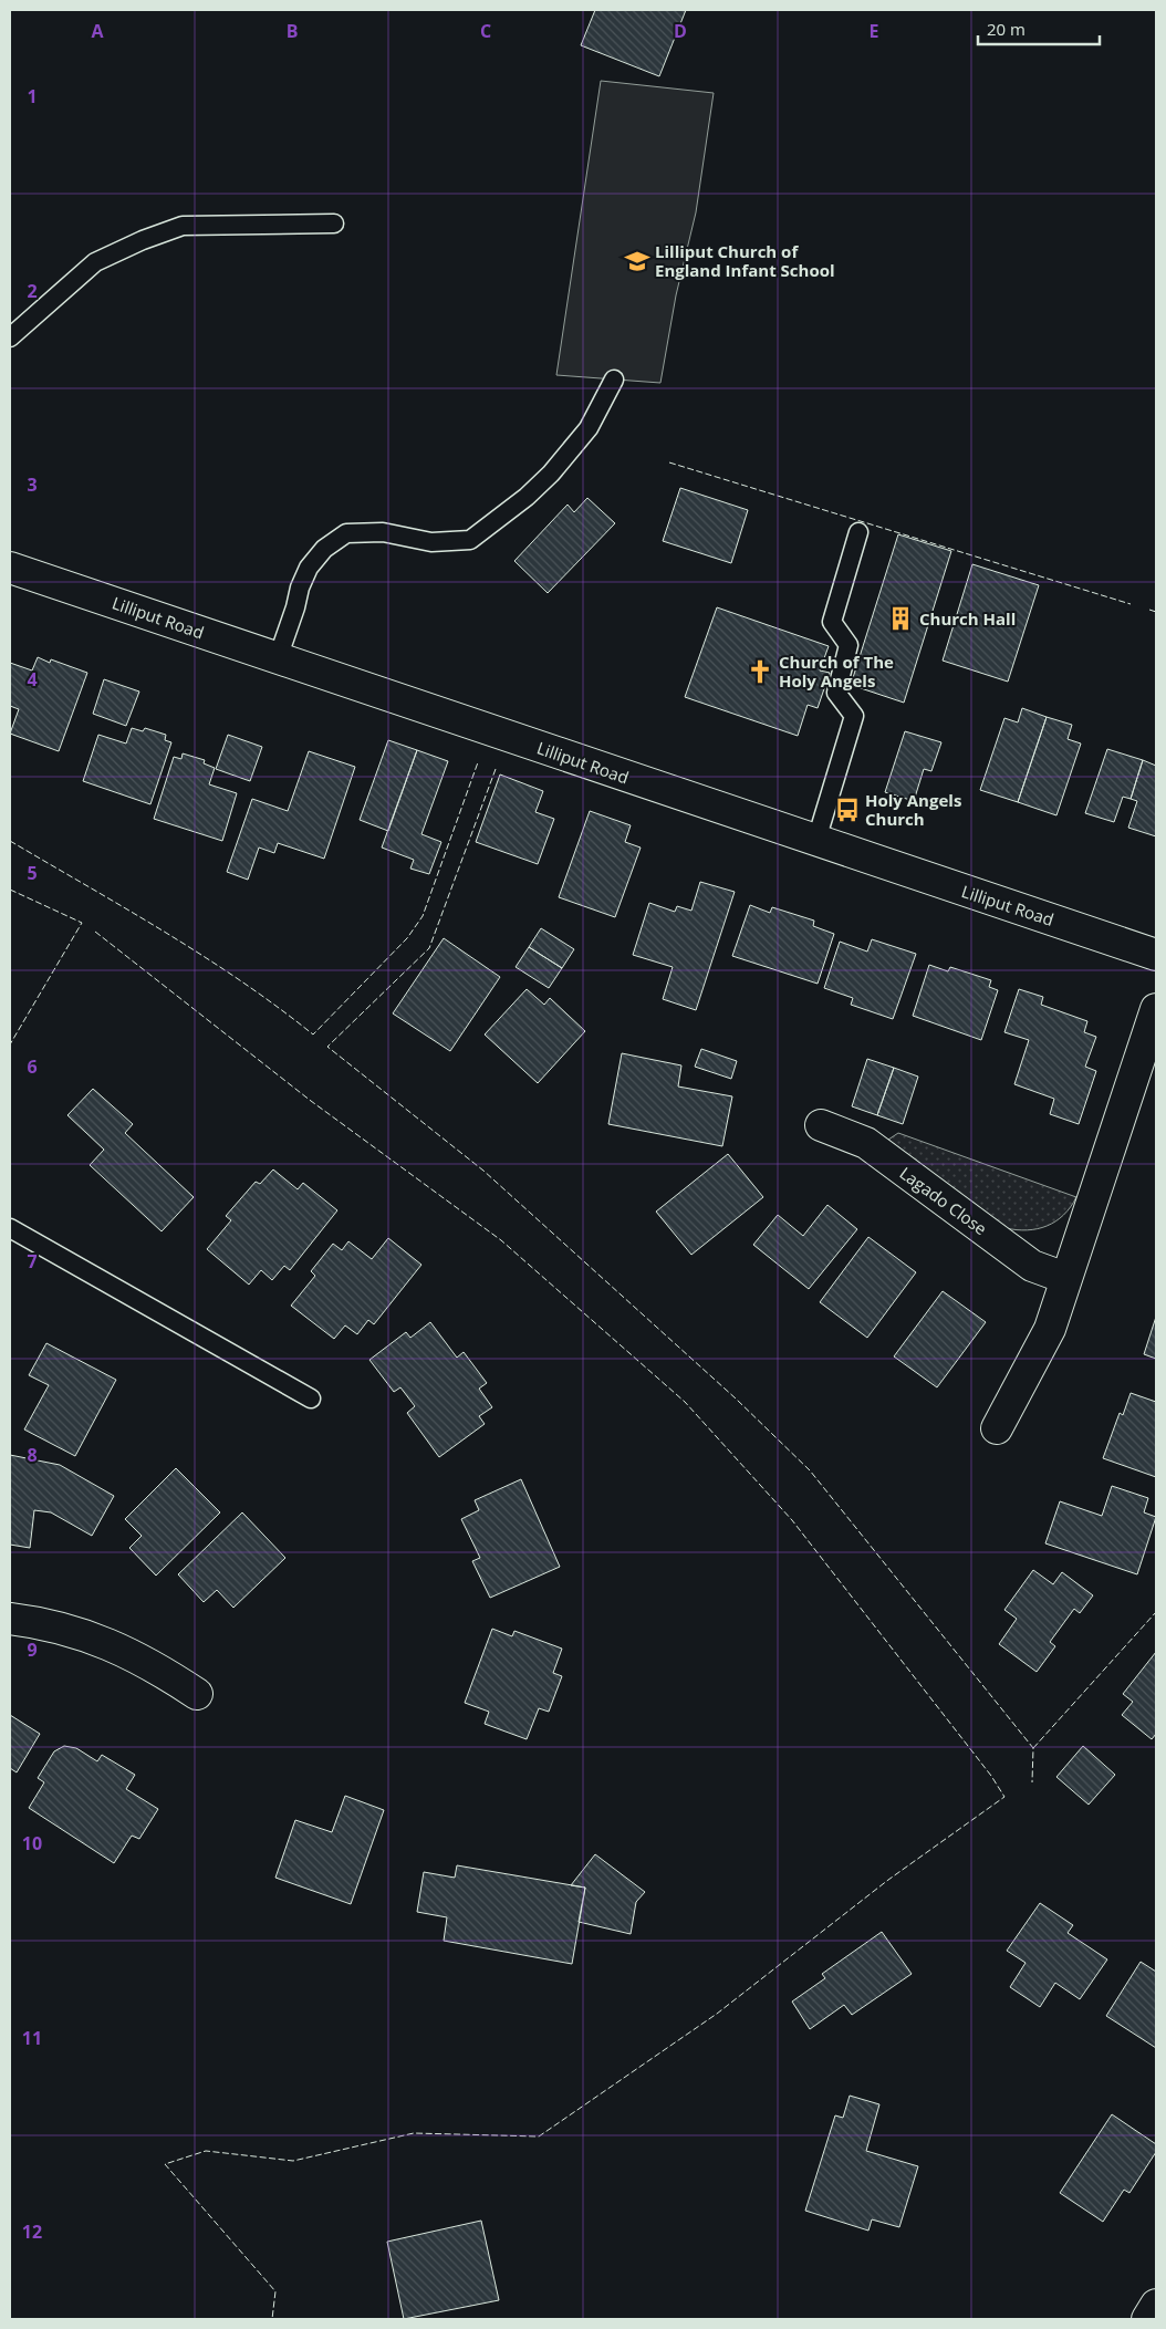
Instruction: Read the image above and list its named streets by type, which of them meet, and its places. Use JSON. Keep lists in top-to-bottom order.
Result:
{
  "streets": {
    "street": ["Lilliput Road", "Lagado Close"]
  },
  "places": {
    "school or university": ["Lilliput Church of England Infant School"],
    "building": ["Church Hall"],
    "church": ["Church of The Holy Angels"],
    "bus stop": ["Holy Angels Church"]
  },
  "scale_bar": "20 m",
  "grid": {
    "columns": [
      "A",
      "B",
      "C",
      "D",
      "E"
    ],
    "rows": [
      "1",
      "2",
      "3",
      "4",
      "5",
      "6",
      "7",
      "8",
      "9",
      "10",
      "11",
      "12"
    ]
  }
}
